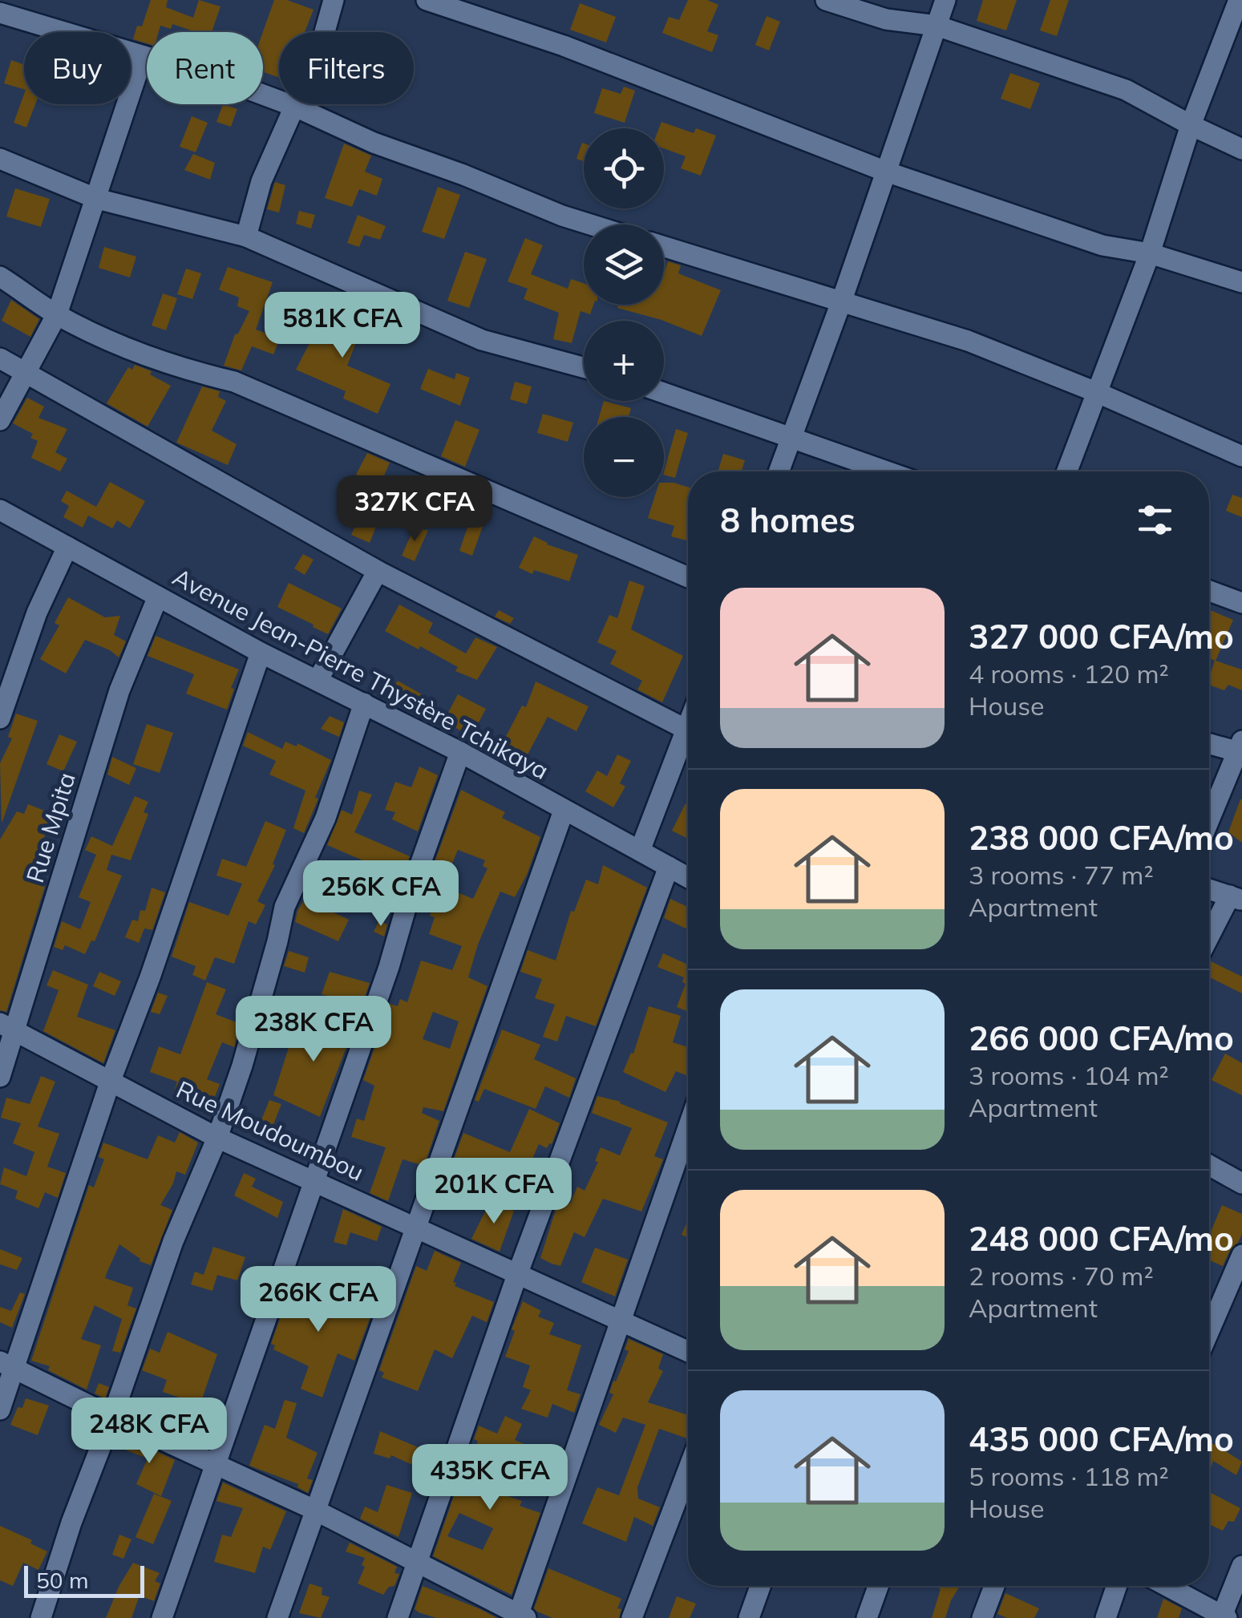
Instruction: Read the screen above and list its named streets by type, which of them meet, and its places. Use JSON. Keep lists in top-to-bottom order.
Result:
{
  "streets": {
    "street": ["Avenue Jean-Pierre Thystère Tchikaya", "Rue Mpita", "Rue Moudoumbou"]
  },
  "crossings": [
    ["Avenue Jean-Pierre Thystère Tchikaya", "Rue Mpita"],
    ["Rue Mpita", "Rue Moudoumbou"]
  ],
  "scale_bar": "50 m",
  "page": {
    "chip": ["Buy", "Rent", "Filters"],
    "map_buttons": ["+", "−"],
    "price": [
      "581K CFA",
      "327K CFA",
      "256K CFA",
      "238K CFA",
      "201K CFA",
      "266K CFA",
      "248K CFA",
      "435K CFA"
    ],
    "heading": "8 homes",
    "list": [
      {
        "name": "327 000 CFA/mo",
        "note": "4 rooms · 120 m² · House"
      },
      {
        "name": "238 000 CFA/mo",
        "note": "3 rooms · 77 m² · Apartment"
      },
      {
        "name": "266 000 CFA/mo",
        "note": "3 rooms · 104 m² · Apartment"
      },
      {
        "name": "248 000 CFA/mo",
        "note": "2 rooms · 70 m² · Apartment"
      },
      {
        "name": "435 000 CFA/mo",
        "note": "5 rooms · 118 m² · House"
      }
    ],
    "scale": "50 m"
  }
}
